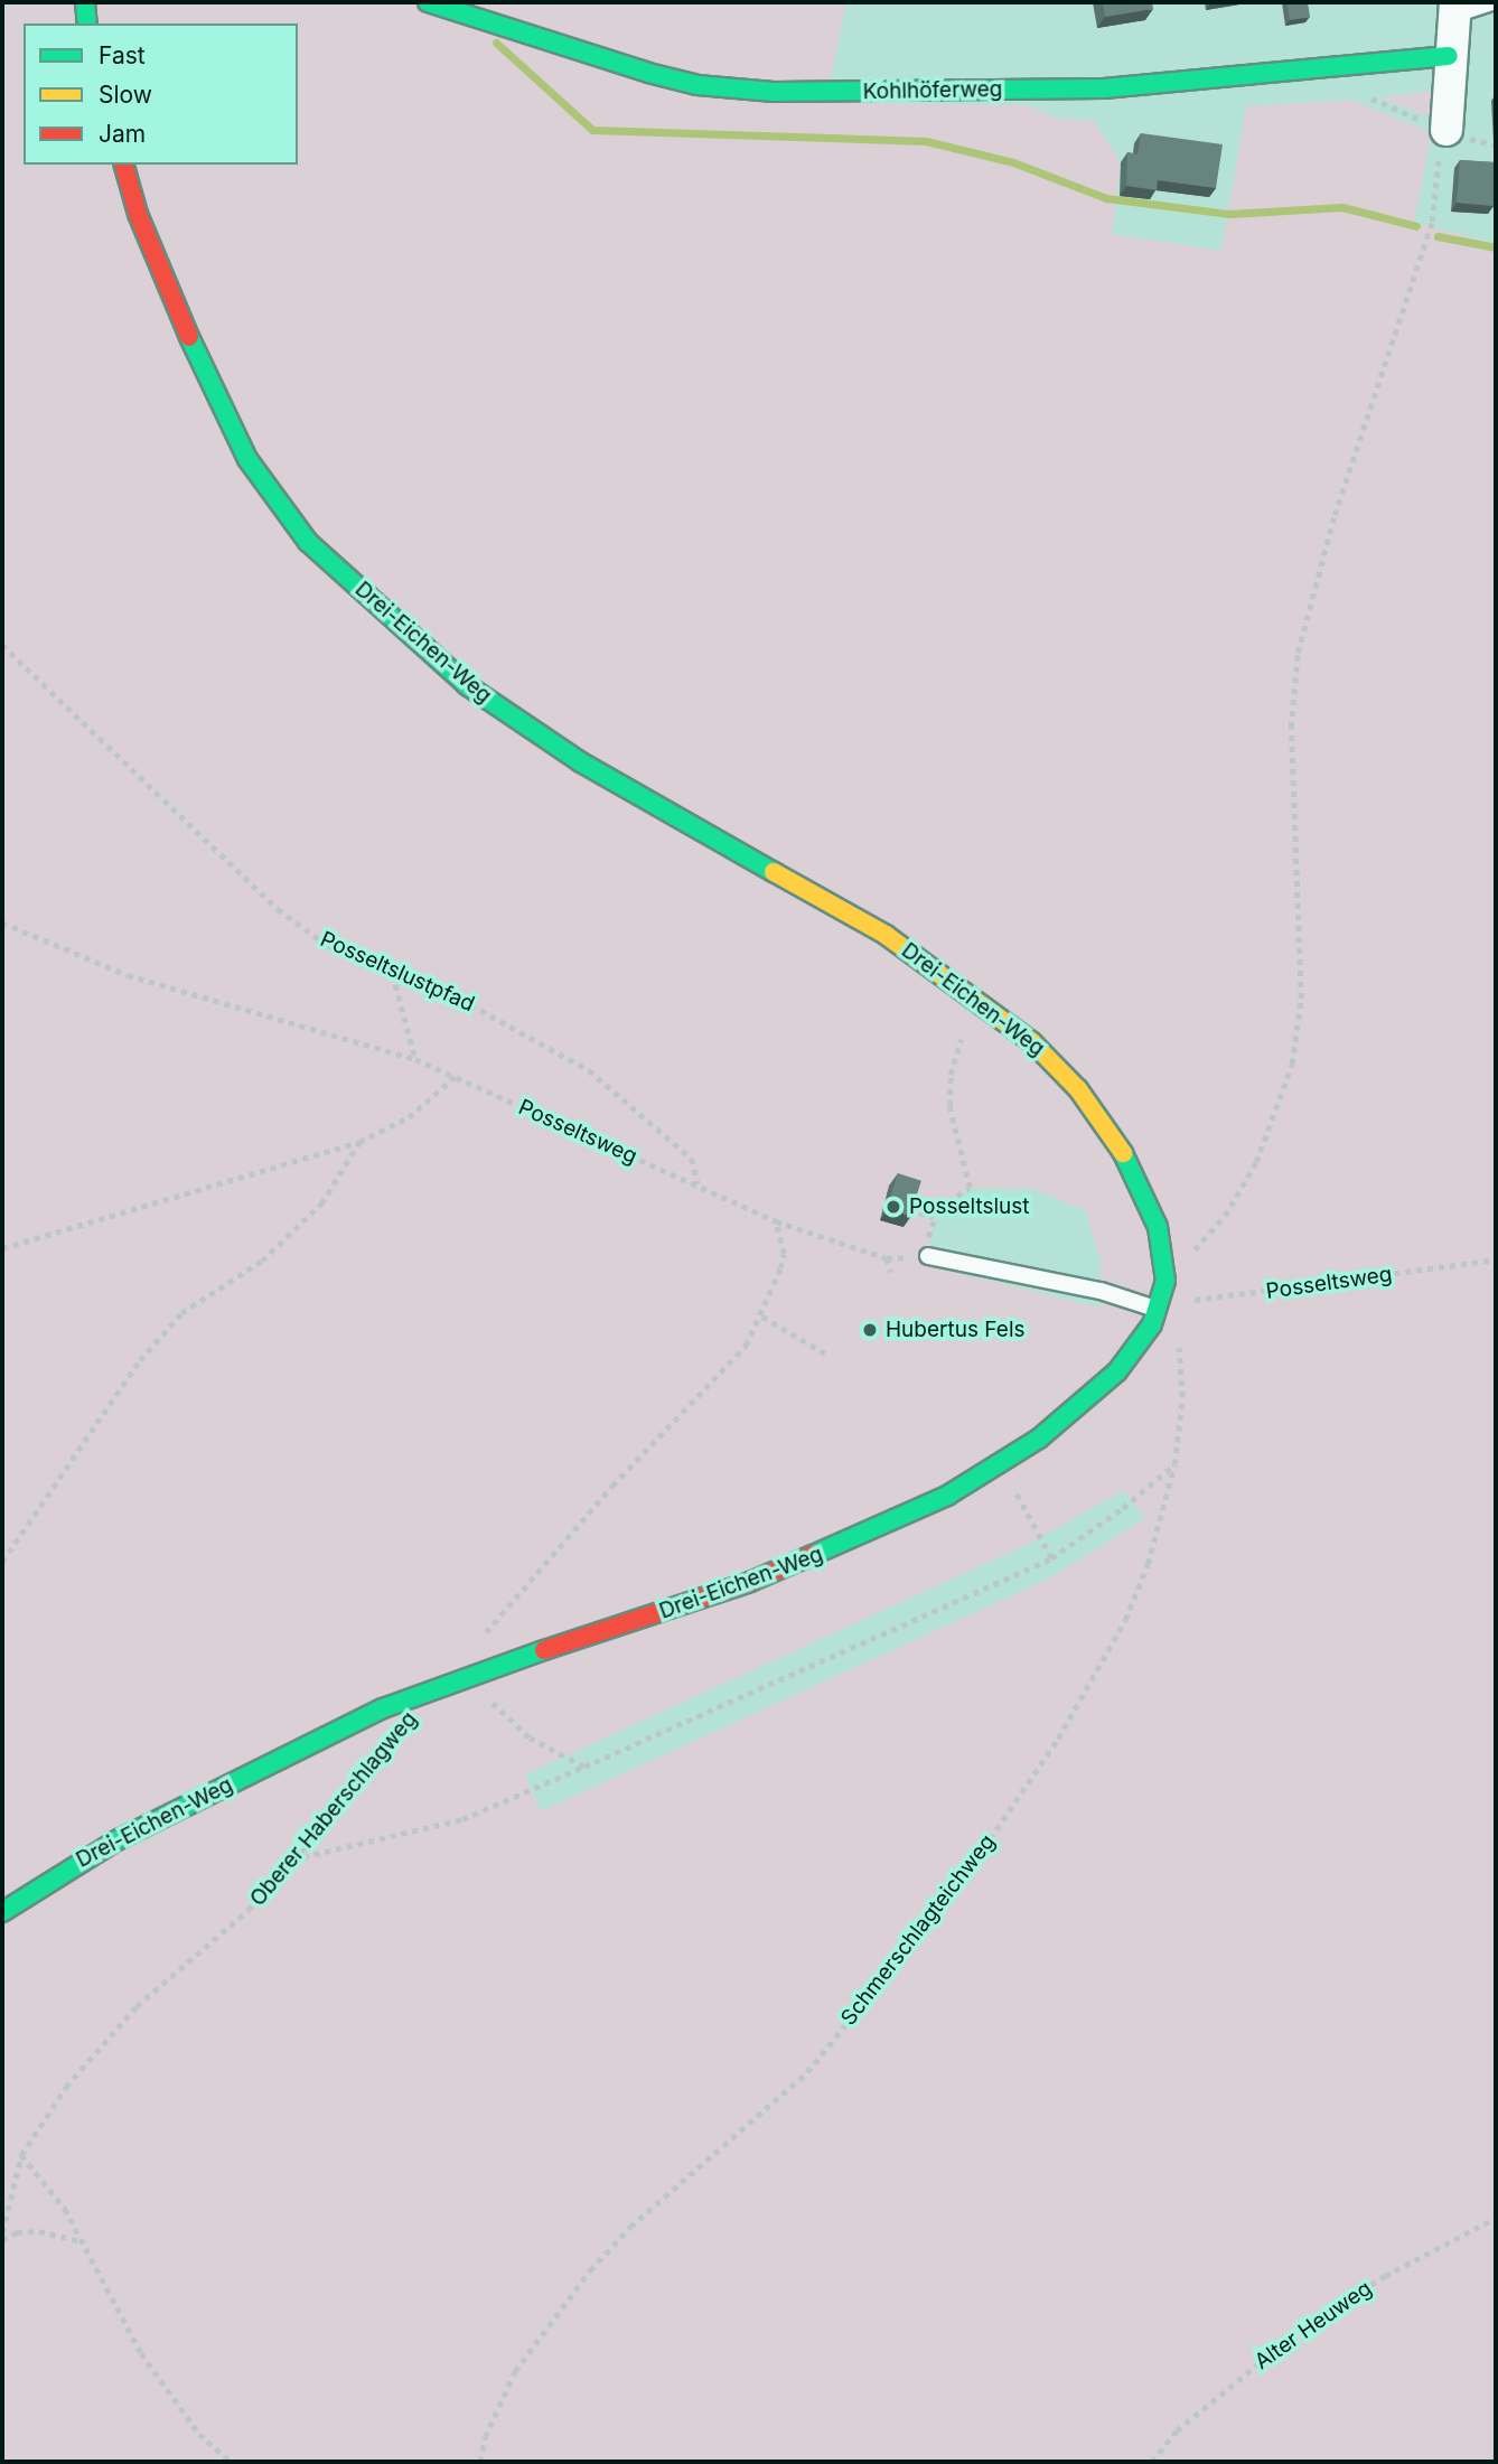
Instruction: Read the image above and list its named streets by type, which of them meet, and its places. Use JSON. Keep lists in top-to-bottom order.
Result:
{
  "streets": {
    "street": ["Kohlhöferweg", "Drei-Eichen-Weg"],
    "path": [
      "Posseltslustpfad",
      "Posseltsweg",
      "Oberer Haberschlagweg",
      "Schmerschlagteichweg",
      "Alter Heuweg"
    ]
  },
  "crossings": [
    ["Drei-Eichen-Weg", "Posseltsweg"],
    ["Drei-Eichen-Weg", "Schmerschlagteichweg"],
    ["Posseltslustpfad", "Posseltsweg"],
    ["Posseltsweg", "Schmerschlagteichweg"]
  ],
  "places": ["Posseltslust", "Hubertus Fels"],
  "legend": ["Fast", "Slow", "Jam"]
}
